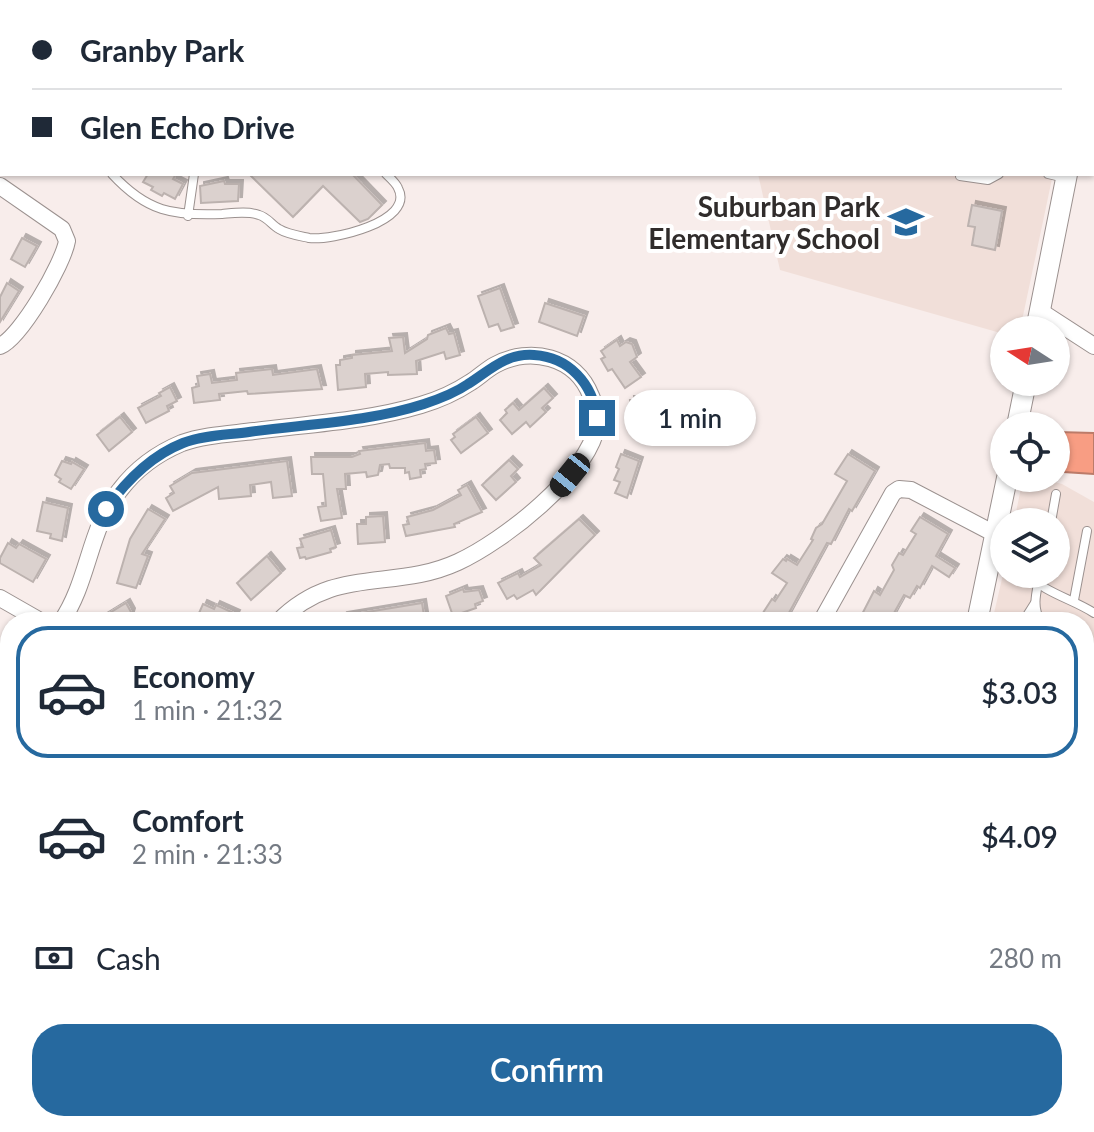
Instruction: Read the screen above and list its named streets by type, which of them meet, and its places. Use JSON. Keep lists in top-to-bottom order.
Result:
{
  "places": {
    "school or university": ["Suburban Park Elementary School"]
  },
  "north": "left",
  "page": {
    "banner": ["Granby Park", "Glen Echo Drive"],
    "bubble": "1 min",
    "list": [
      {
        "name": "Economy",
        "note": "1 min · 21:32",
        "value": "$3.03"
      },
      {
        "name": "Comfort",
        "note": "2 min · 21:33",
        "value": "$4.09"
      }
    ],
    "pay": ["Cash", "280 m"],
    "buttons": "Confirm"
  }
}
